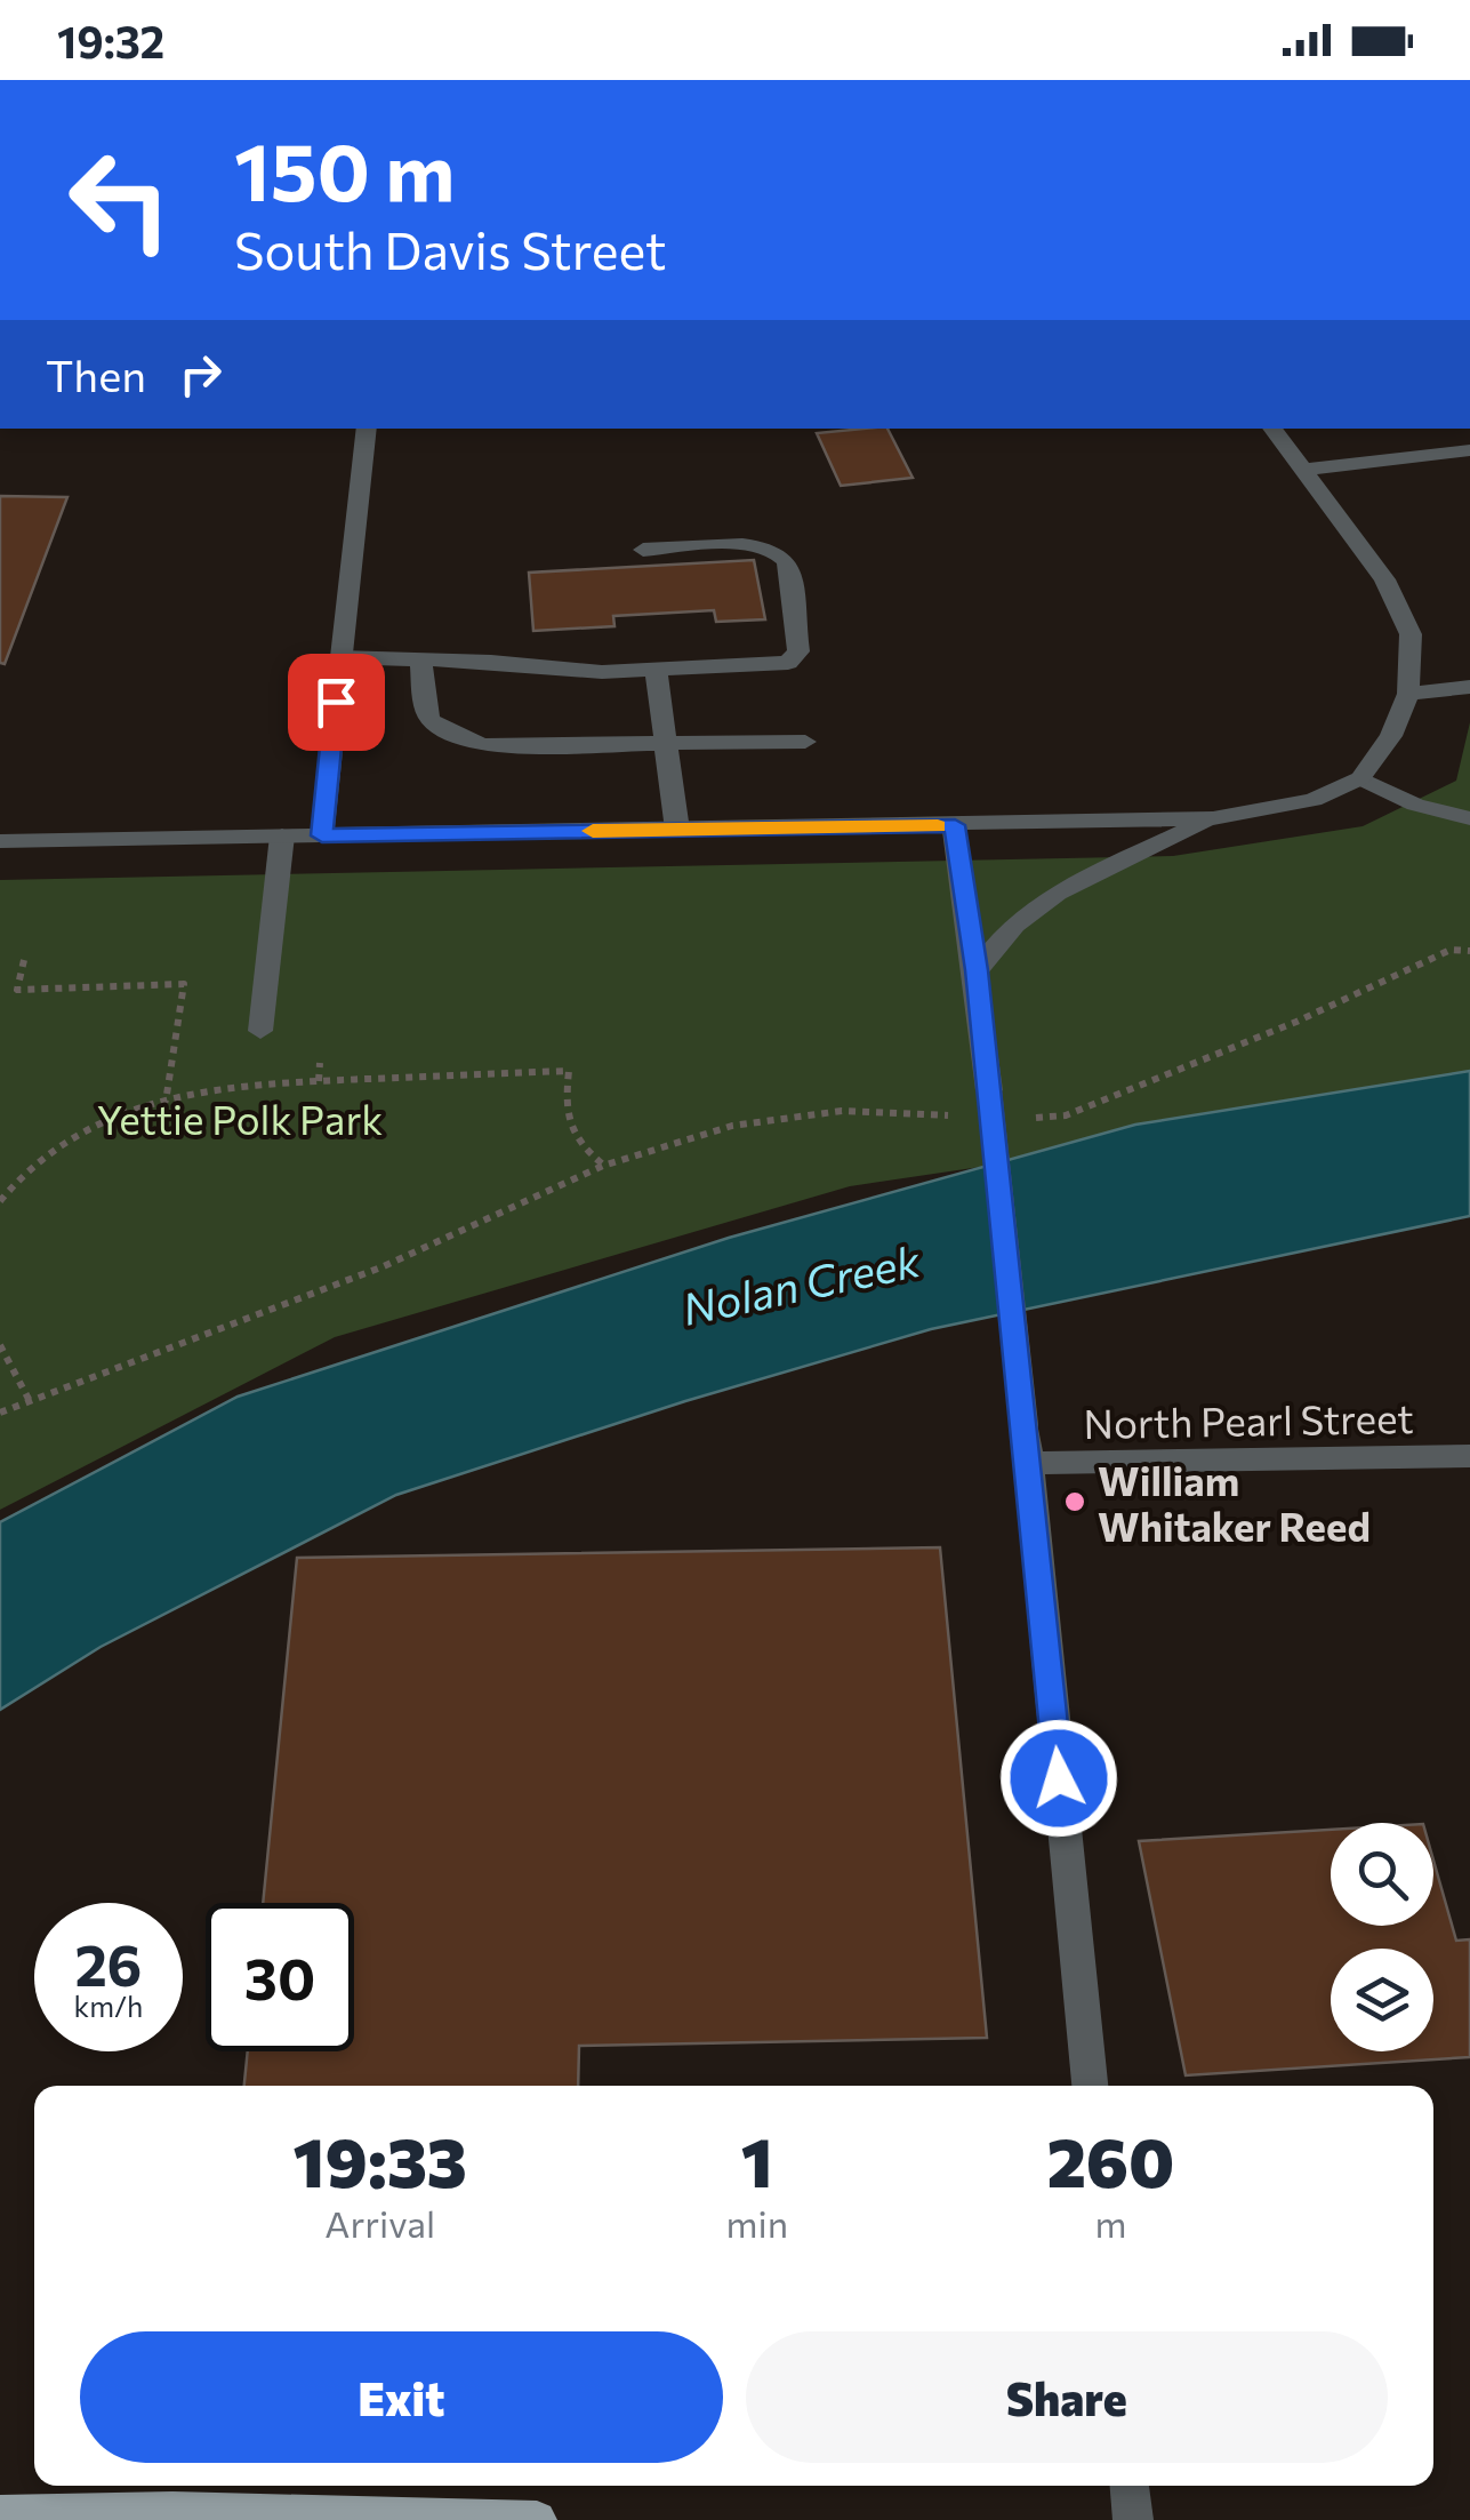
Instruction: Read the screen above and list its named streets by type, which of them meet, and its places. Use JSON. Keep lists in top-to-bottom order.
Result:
{
  "streets": {
    "street": ["North Pearl Street"]
  },
  "water": ["Nolan Creek"],
  "parks": ["Yettie Polk Park"],
  "places": ["William Whitaker Reed"],
  "page": {
    "status": "19:32",
    "turn": ["150 m", "South Davis Street"],
    "then": "Then",
    "speed": "26 km/h",
    "limit": "30",
    "eta": [
      "19:33",
      "Arrival",
      "1",
      "min",
      "260",
      "m"
    ],
    "buttons": ["Exit", "Share"]
  }
}
